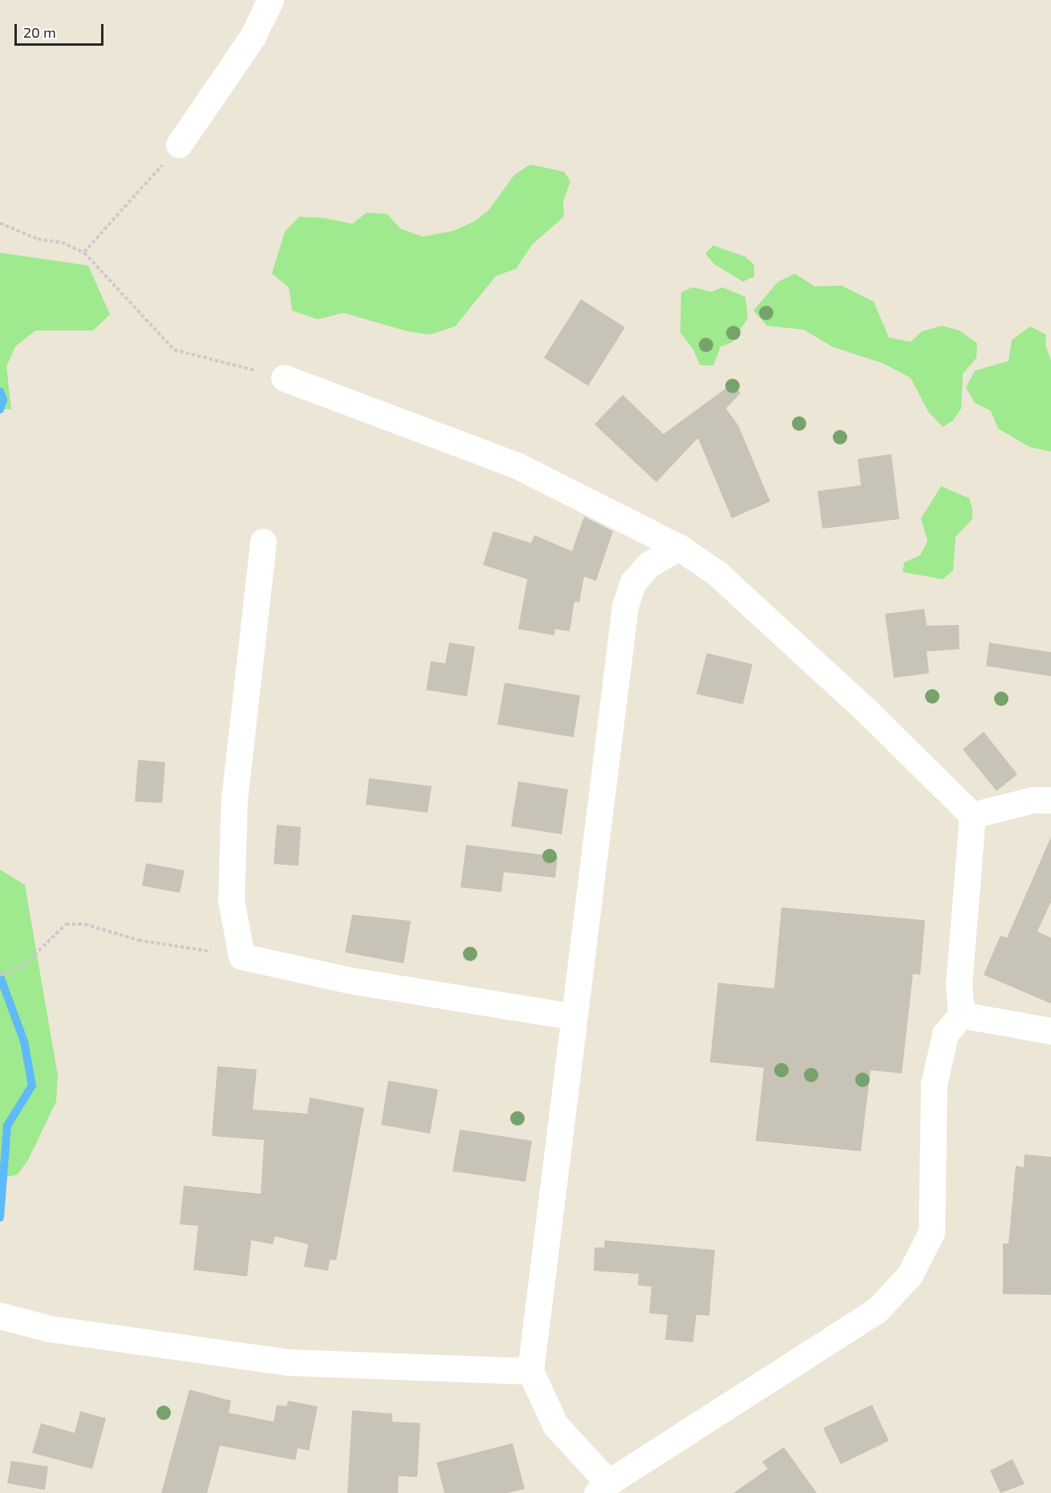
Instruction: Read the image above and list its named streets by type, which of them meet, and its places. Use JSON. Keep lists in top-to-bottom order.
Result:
{
  "scale_bar": "20 m"
}
